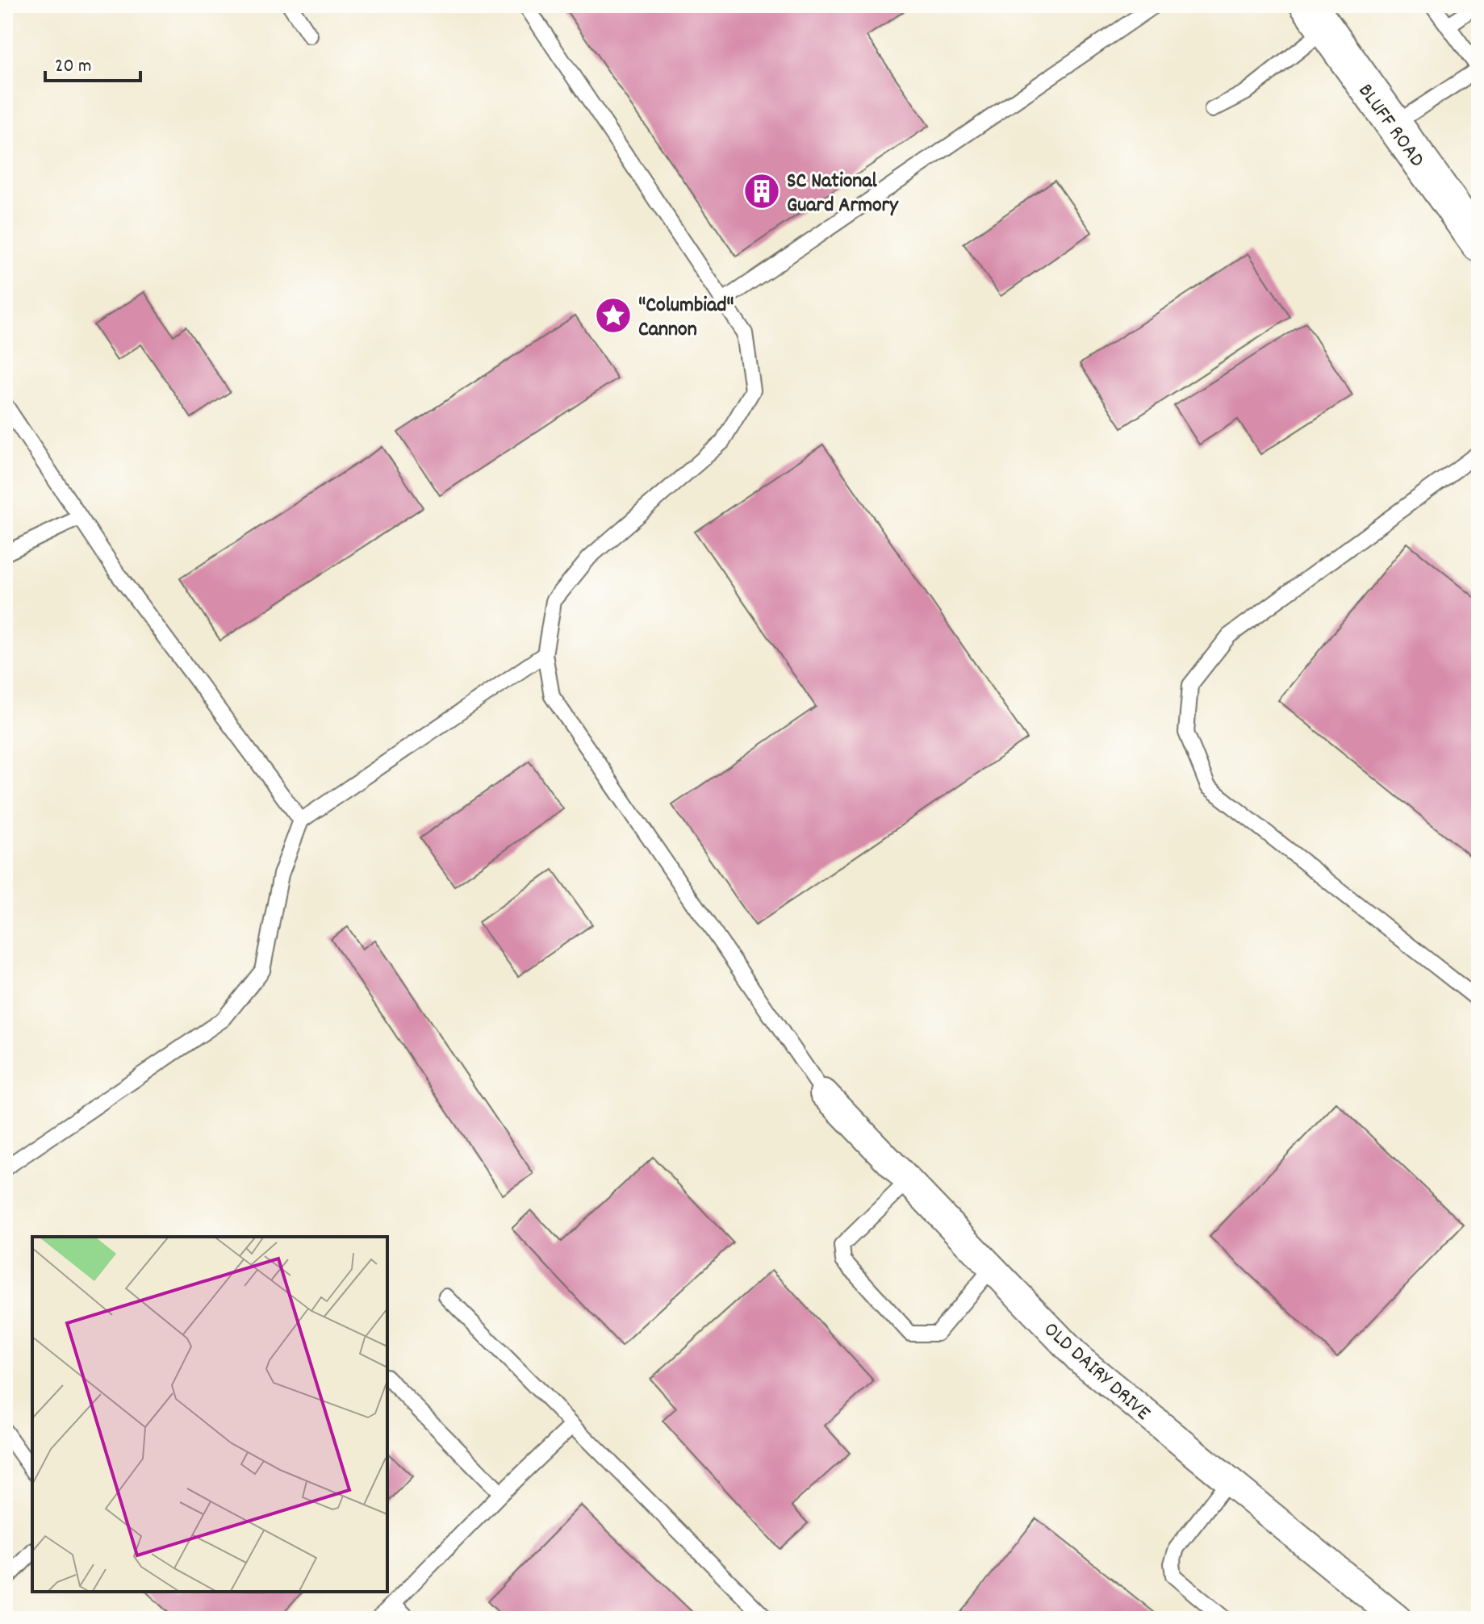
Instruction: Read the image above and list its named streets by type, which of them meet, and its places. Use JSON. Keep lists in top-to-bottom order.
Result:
{
  "streets": {
    "main road": ["BLUFF ROAD"],
    "street": ["OLD DAIRY DRIVE"]
  },
  "places": {
    "building": ["SC National Guard Armory"],
    "place": ["\"Columbiad\" Cannon"]
  },
  "scale_bar": "20 m"
}
